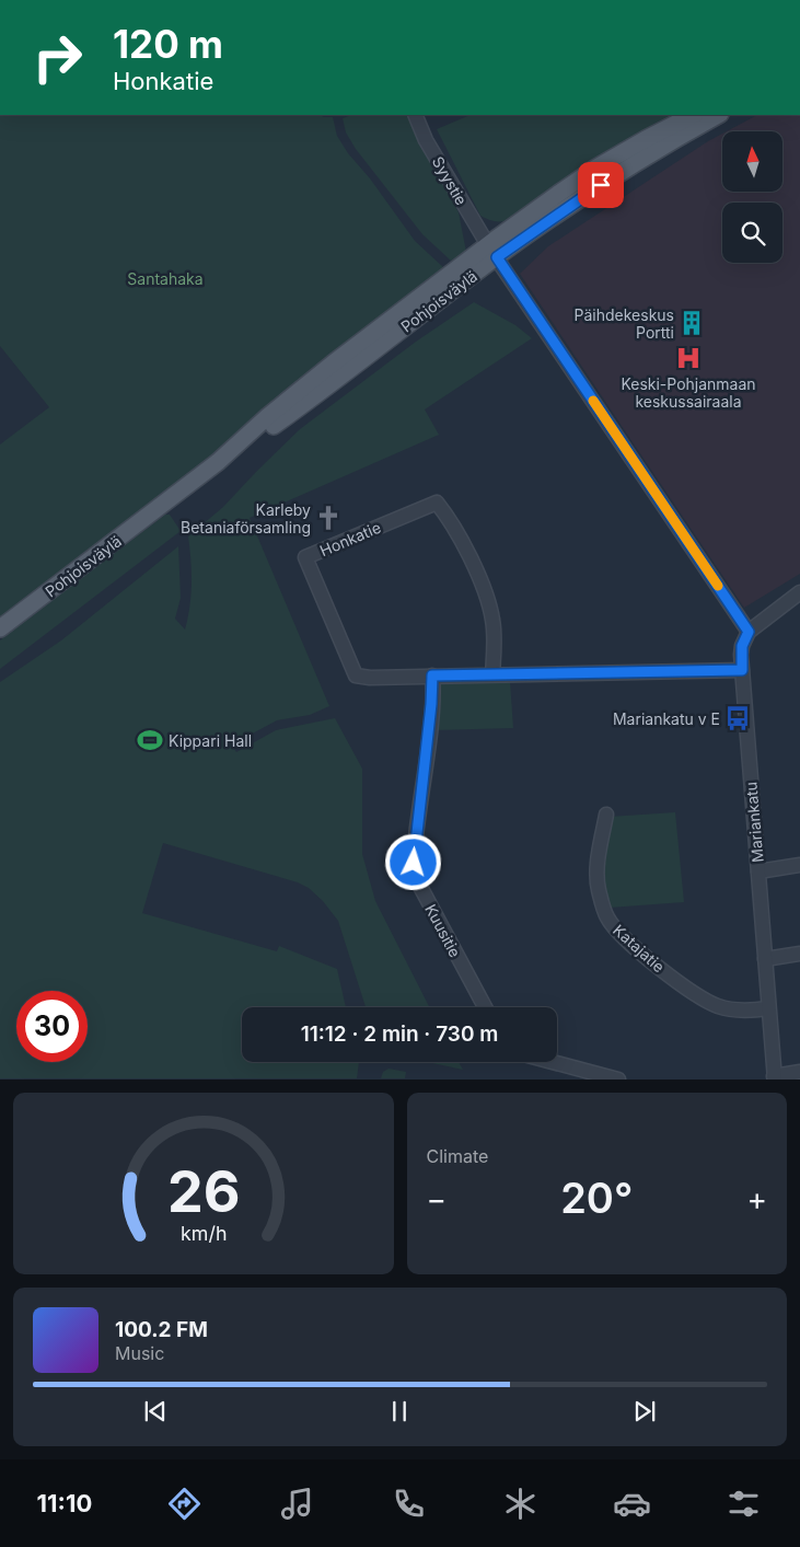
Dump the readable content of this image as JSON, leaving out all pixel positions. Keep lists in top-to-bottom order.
{
  "streets": {
    "main road": ["Pohjoisväylä"],
    "street": [
      "Syystie",
      "Honkatie",
      "Mariankatu",
      "Kuusitie",
      "Katajatie"
    ]
  },
  "crossings": [
    ["Syystie", "Pohjoisväylä"],
    ["Syystie", "Mariankatu"],
    ["Honkatie", "Mariankatu"],
    ["Honkatie", "Kuusitie"],
    ["Mariankatu", "Katajatie"]
  ],
  "parks": ["Santahaka"],
  "places": {
    "building": ["Päihdekeskus Portti"],
    "hospital": ["Keski-Pohjanmaan keskussairaala"],
    "church": ["Karleby Betaniaförsamling"],
    "bus stop": ["Mariankatu v E"],
    "sports": ["Kippari Hall"]
  },
  "north": "top",
  "page": {
    "turn": ["120 m", "Honkatie"],
    "limit": "30",
    "trip": "11:12 · 2 min · 730 m",
    "tile": "Climate",
    "heat": ["−", "20°", "+"],
    "song": ["100.2 FM", "Music"],
    "tabs": "11:10",
    "gauge": ["26", "km/h"]
  }
}
